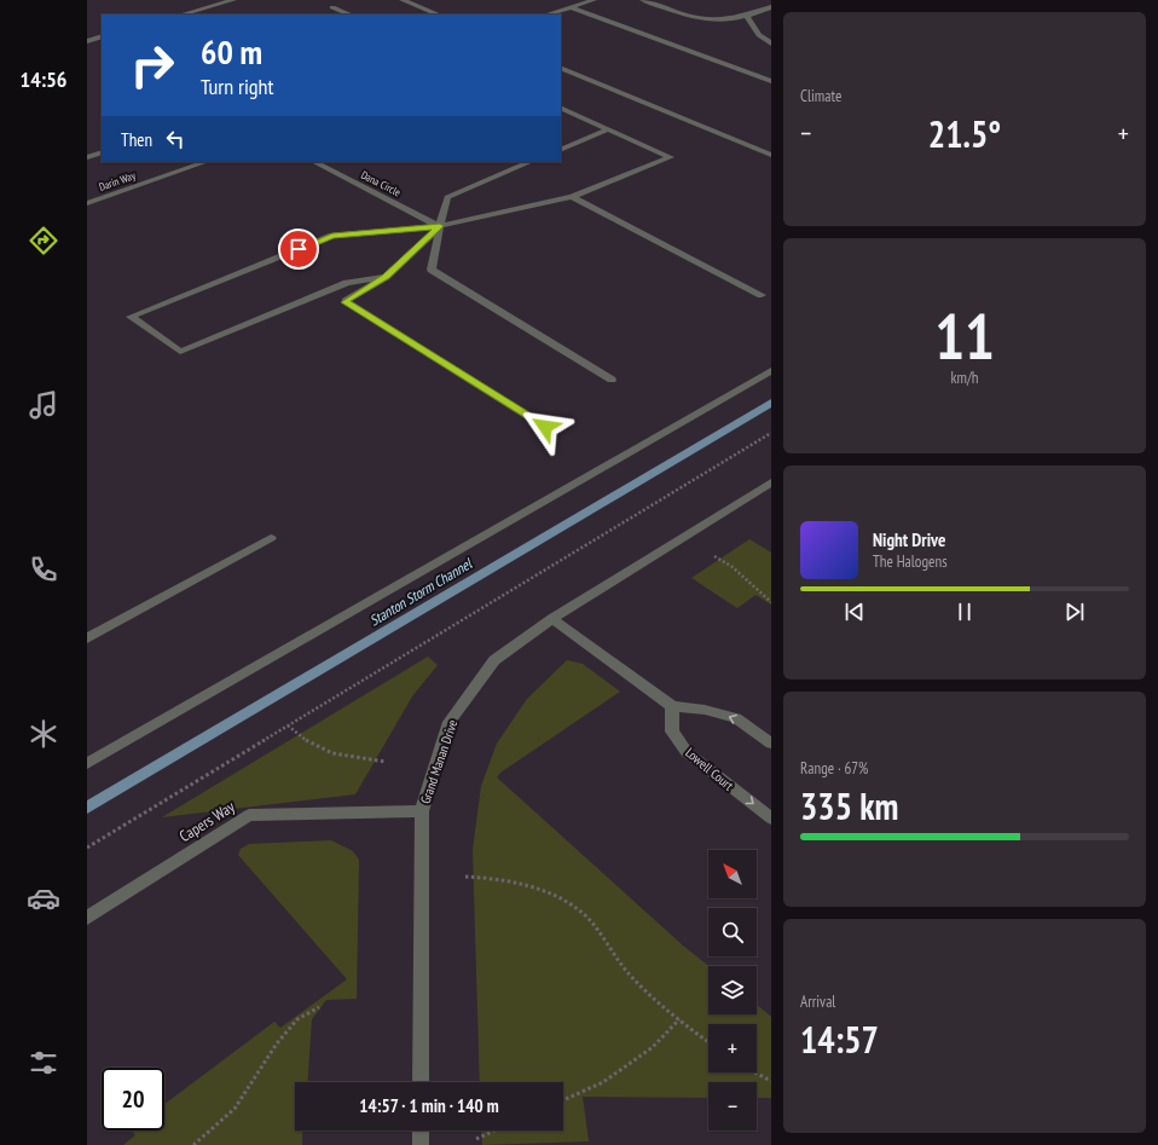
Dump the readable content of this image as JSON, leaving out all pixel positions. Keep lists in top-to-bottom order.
{
  "streets": {
    "street": [
      "Darin Way",
      "Dana Circle",
      "Grand Manan Drive",
      "Lowell Court",
      "Capers Way"
    ]
  },
  "crossings": [
    ["Grand Manan Drive", "Capers Way"]
  ],
  "one_way": ["Lowell Court"],
  "water": ["Stanton Storm Channel"],
  "north": "top left",
  "page": {
    "tabs": "14:56",
    "tile": [
      "Climate",
      ["11", "km/h"],
      ["Range · 67%", "335 km"],
      ["Arrival", "14:57"]
    ],
    "turn": ["60 m", "Turn right"],
    "heat": ["−", "21.5°", "+"],
    "then": "Then",
    "song": ["Night Drive", "The Halogens"],
    "map_buttons": ["+", "−"],
    "limit": "20",
    "trip": "14:57 · 1 min · 140 m"
  }
}
